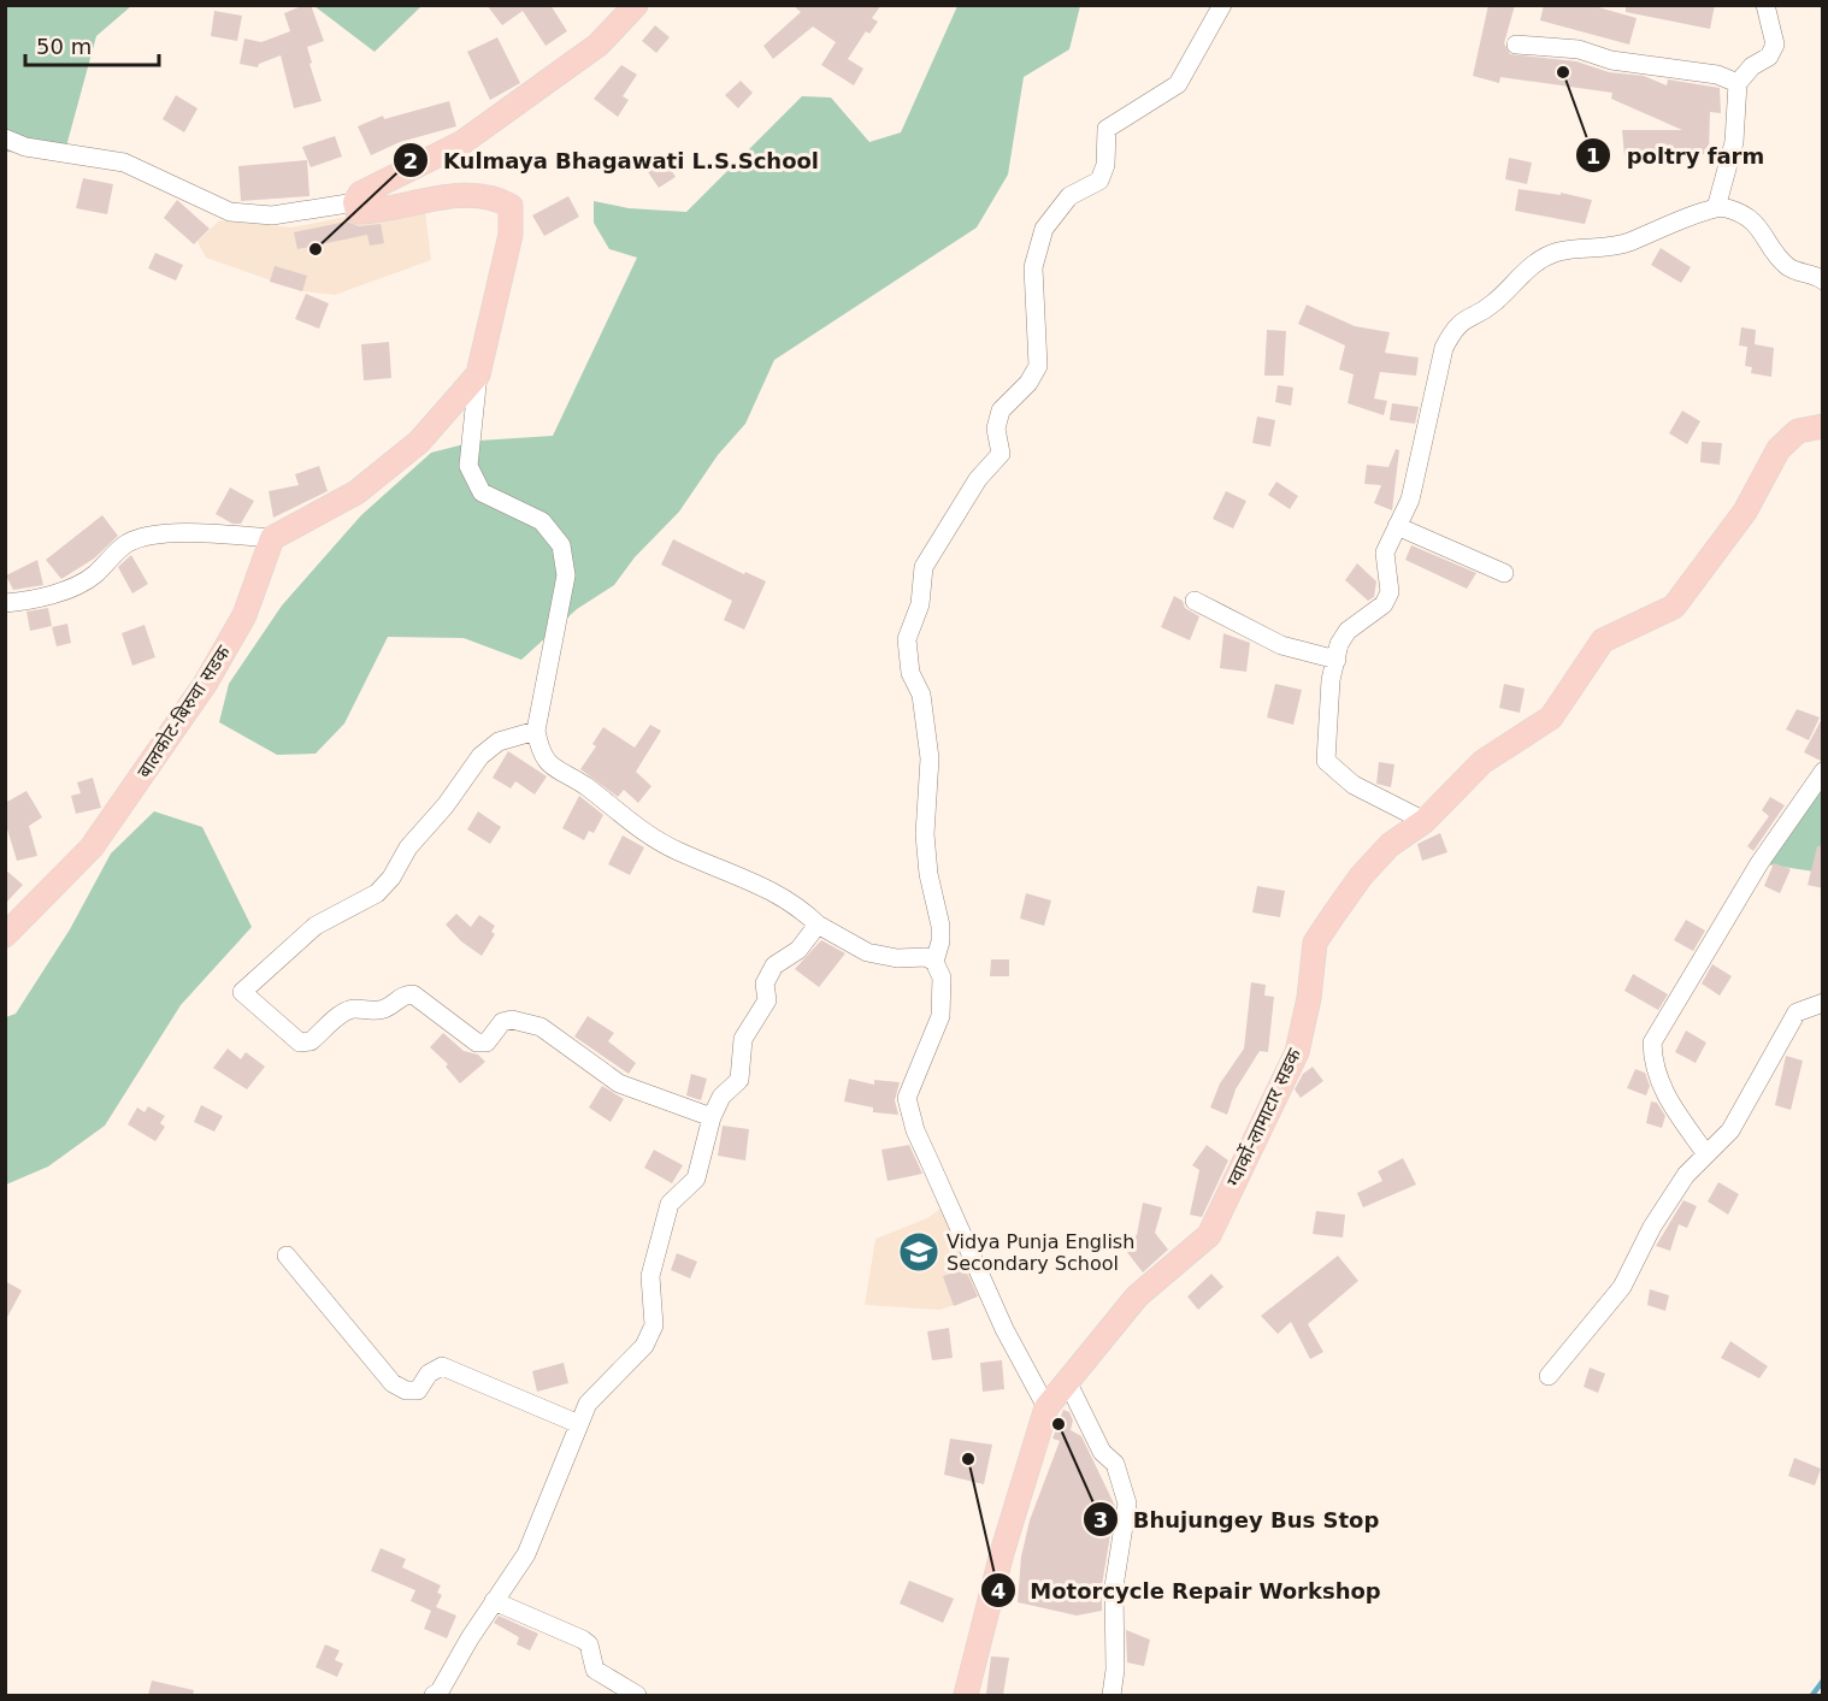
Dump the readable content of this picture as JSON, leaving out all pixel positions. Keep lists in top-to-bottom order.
{
  "streets": {
    "main road": ["बालकोट-बिरुवा सडक", "ग्वार्को-लामाटार सडक"]
  },
  "places": {
    "other": [
      "poltry farm",
      "Kulmaya Bhagawati L.S.School",
      "Bhujungey Bus Stop",
      "Motorcycle Repair Workshop"
    ],
    "school or university": ["Vidya Punja English Secondary School"]
  },
  "scale_bar": "50 m"
}
